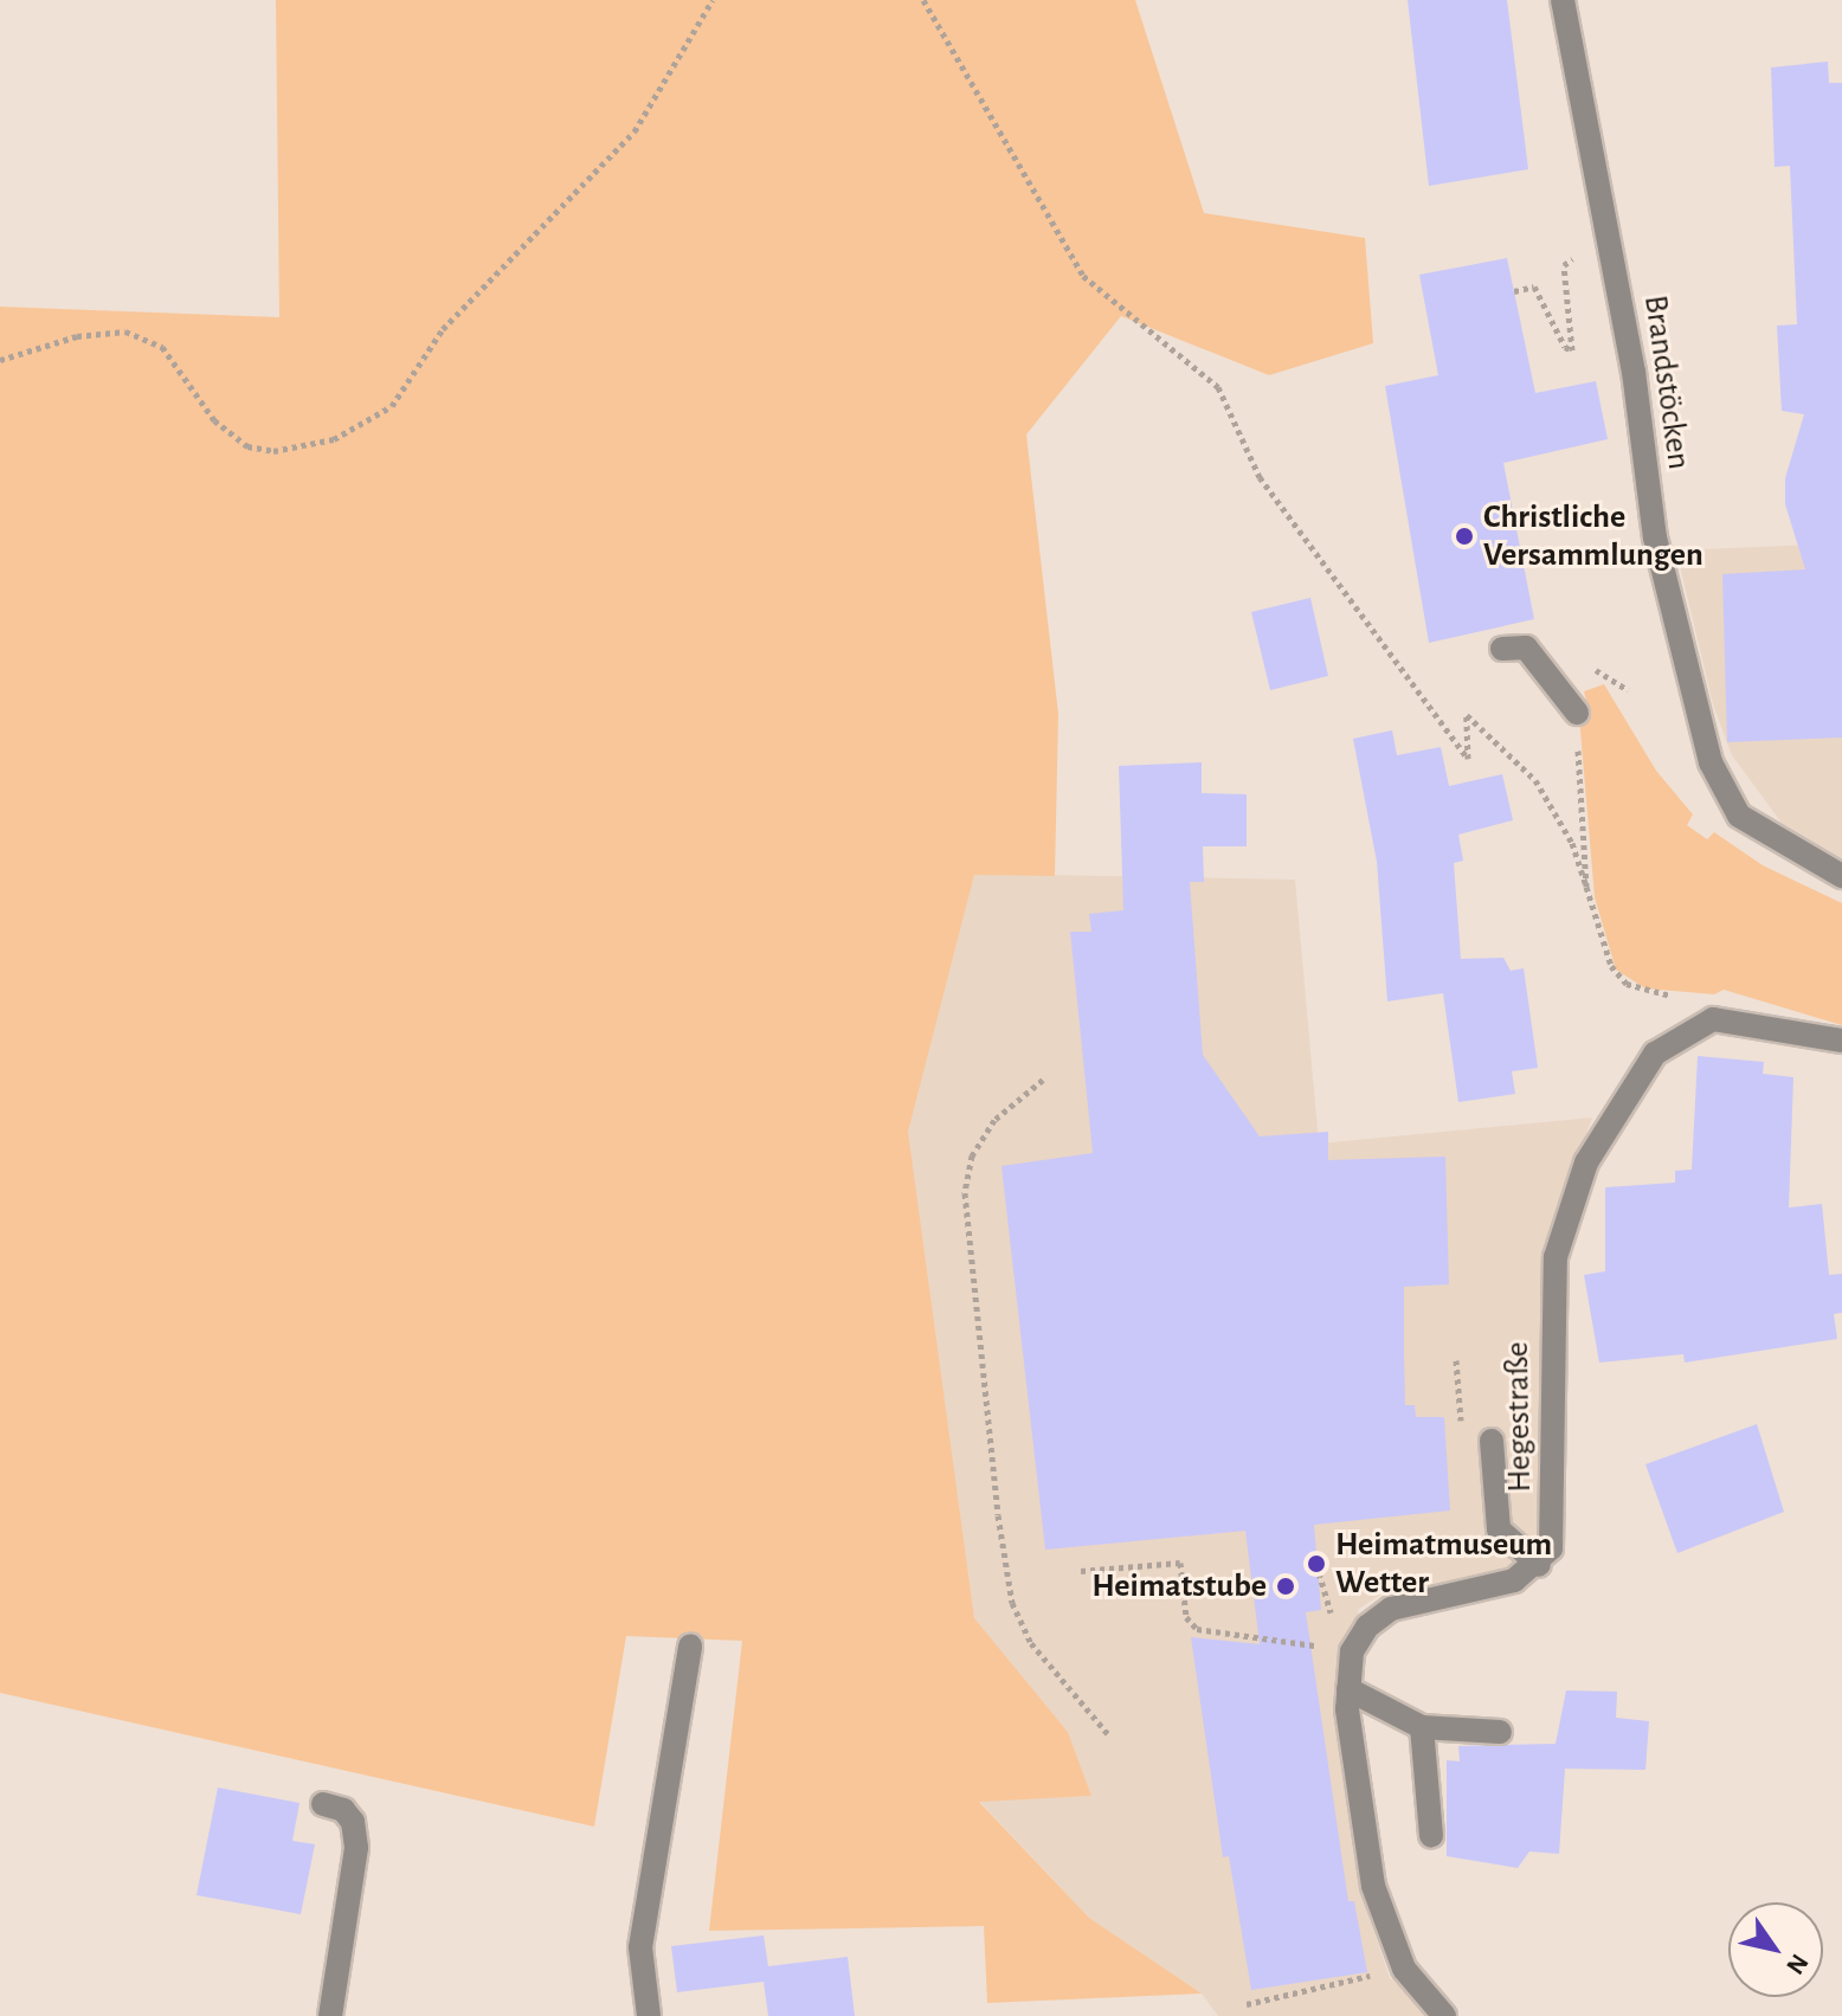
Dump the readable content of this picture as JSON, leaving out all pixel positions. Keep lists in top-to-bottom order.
{
  "streets": {
    "street": ["Brandstöcken", "Hegestraße"]
  },
  "places": ["Christliche Versammlungen", "Heimatmuseum Wetter", "Heimatstube"],
  "north": "bottom right"
}
